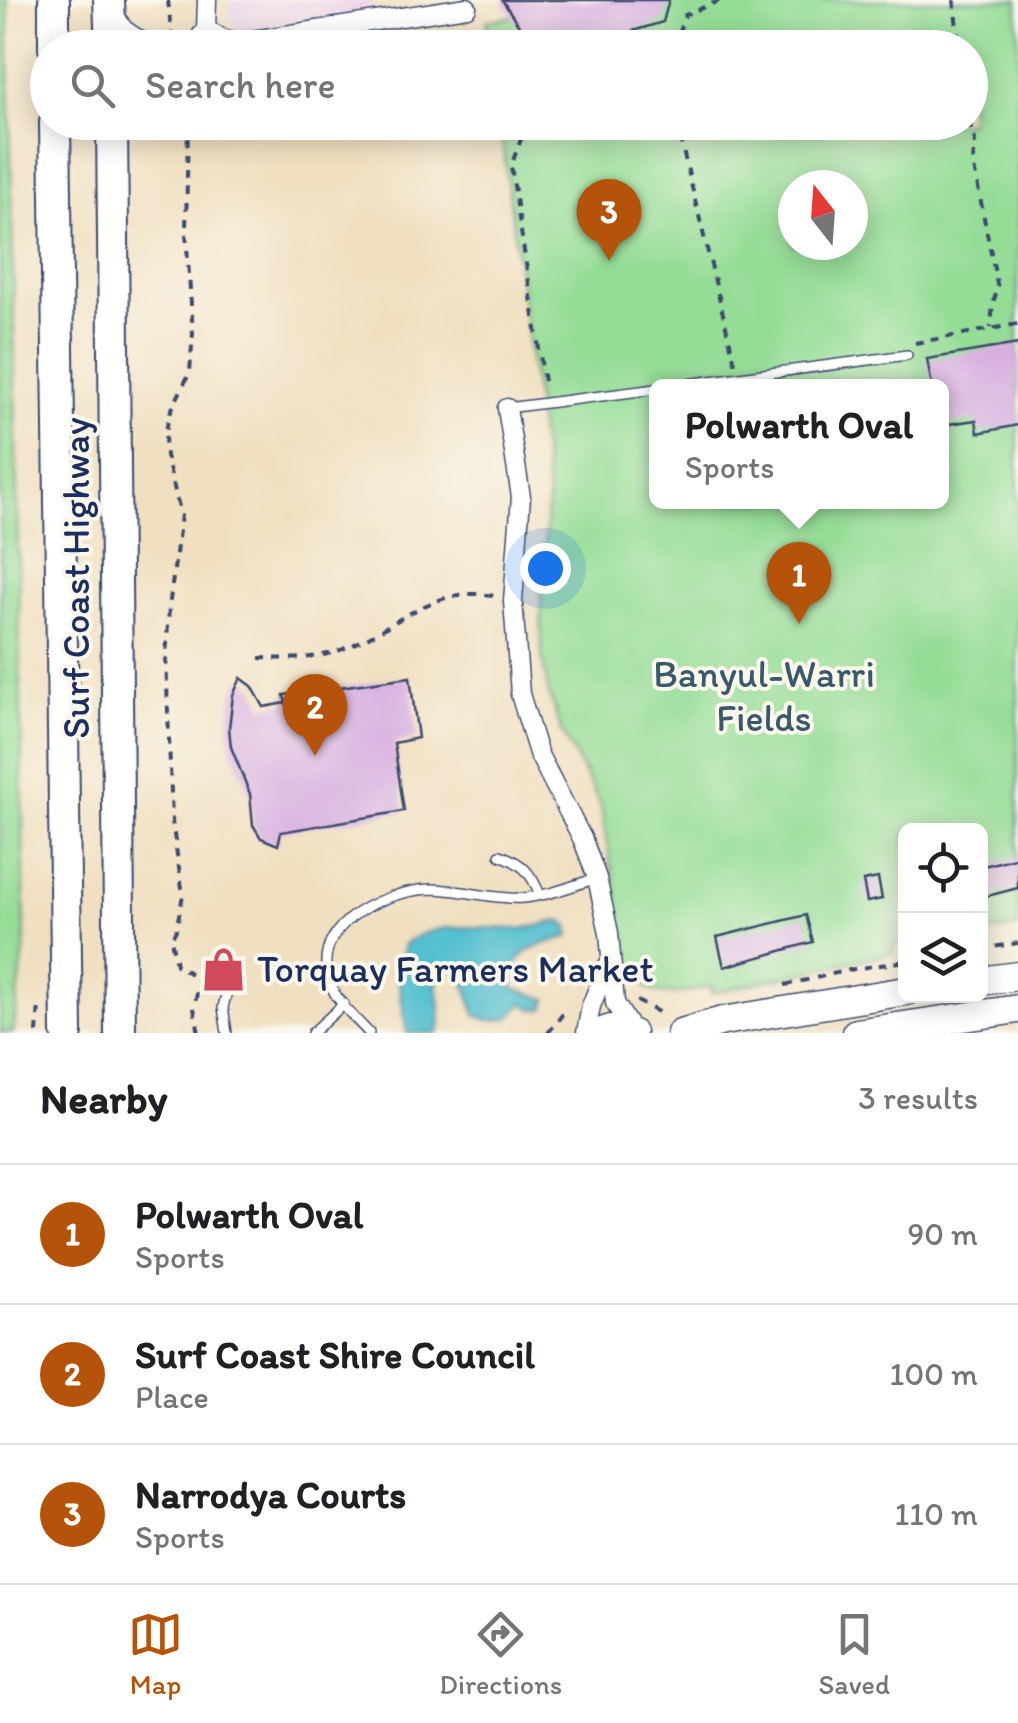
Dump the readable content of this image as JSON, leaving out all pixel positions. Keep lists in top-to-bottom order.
{
  "streets": {
    "main road": ["Surf Coast Highway"]
  },
  "parks": ["Banyul-Warri Fields"],
  "places": {
    "shop": ["Torquay Farmers Market"]
  },
  "north": "top",
  "page": {
    "search": "Search here",
    "pins": ["3", "1", "2"],
    "popup": ["Polwarth Oval", "Sports"],
    "heading": ["Nearby", "3 results"],
    "list": [
      {
        "mark": "1",
        "name": "Polwarth Oval",
        "note": "Sports",
        "value": "90 m"
      },
      {
        "mark": "2",
        "name": "Surf Coast Shire Council",
        "note": "Place",
        "value": "100 m"
      },
      {
        "mark": "3",
        "name": "Narrodya Courts",
        "note": "Sports",
        "value": "110 m"
      }
    ],
    "nav": ["Map", "Directions", "Saved"]
  }
}
